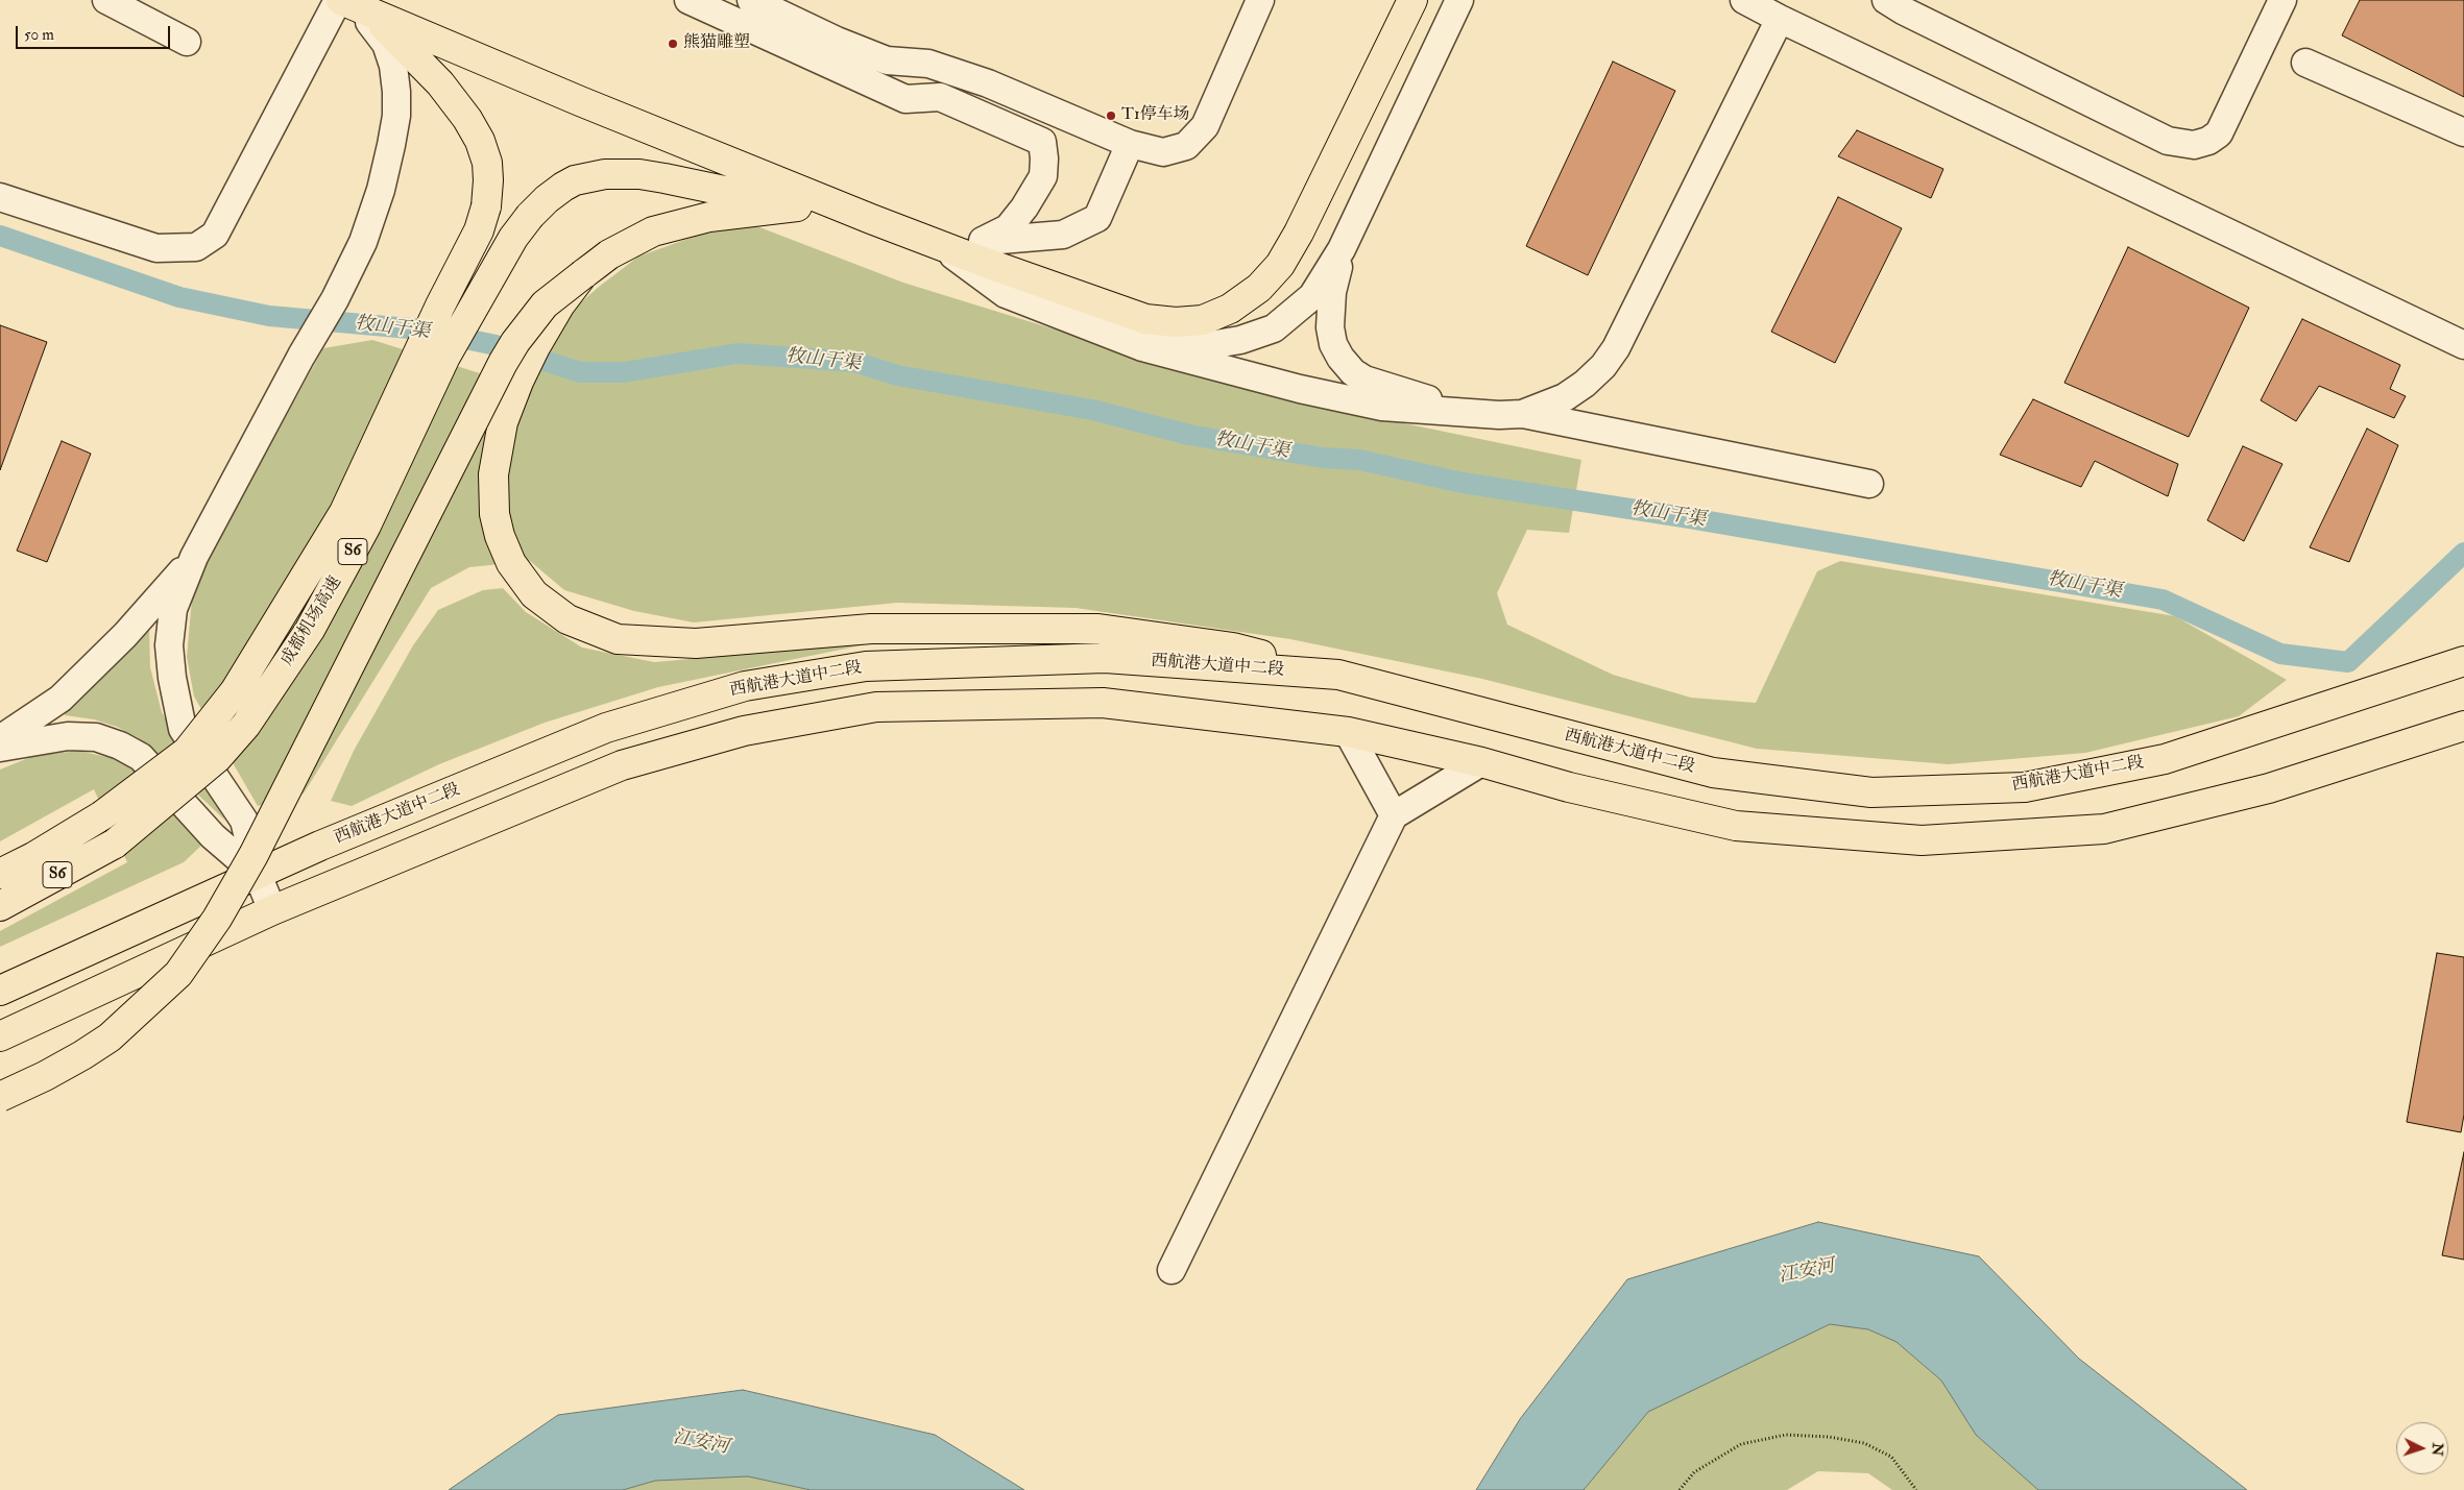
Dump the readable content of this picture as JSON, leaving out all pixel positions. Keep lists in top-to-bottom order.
{
  "streets": {
    "main road": ["S6", "成都机场高速", "西航港大道中二段"]
  },
  "water": ["牧山干渠", "江安河"],
  "places": ["熊猫雕塑", "T1停车场"],
  "scale_bar": "50 m",
  "north": "right"
}
